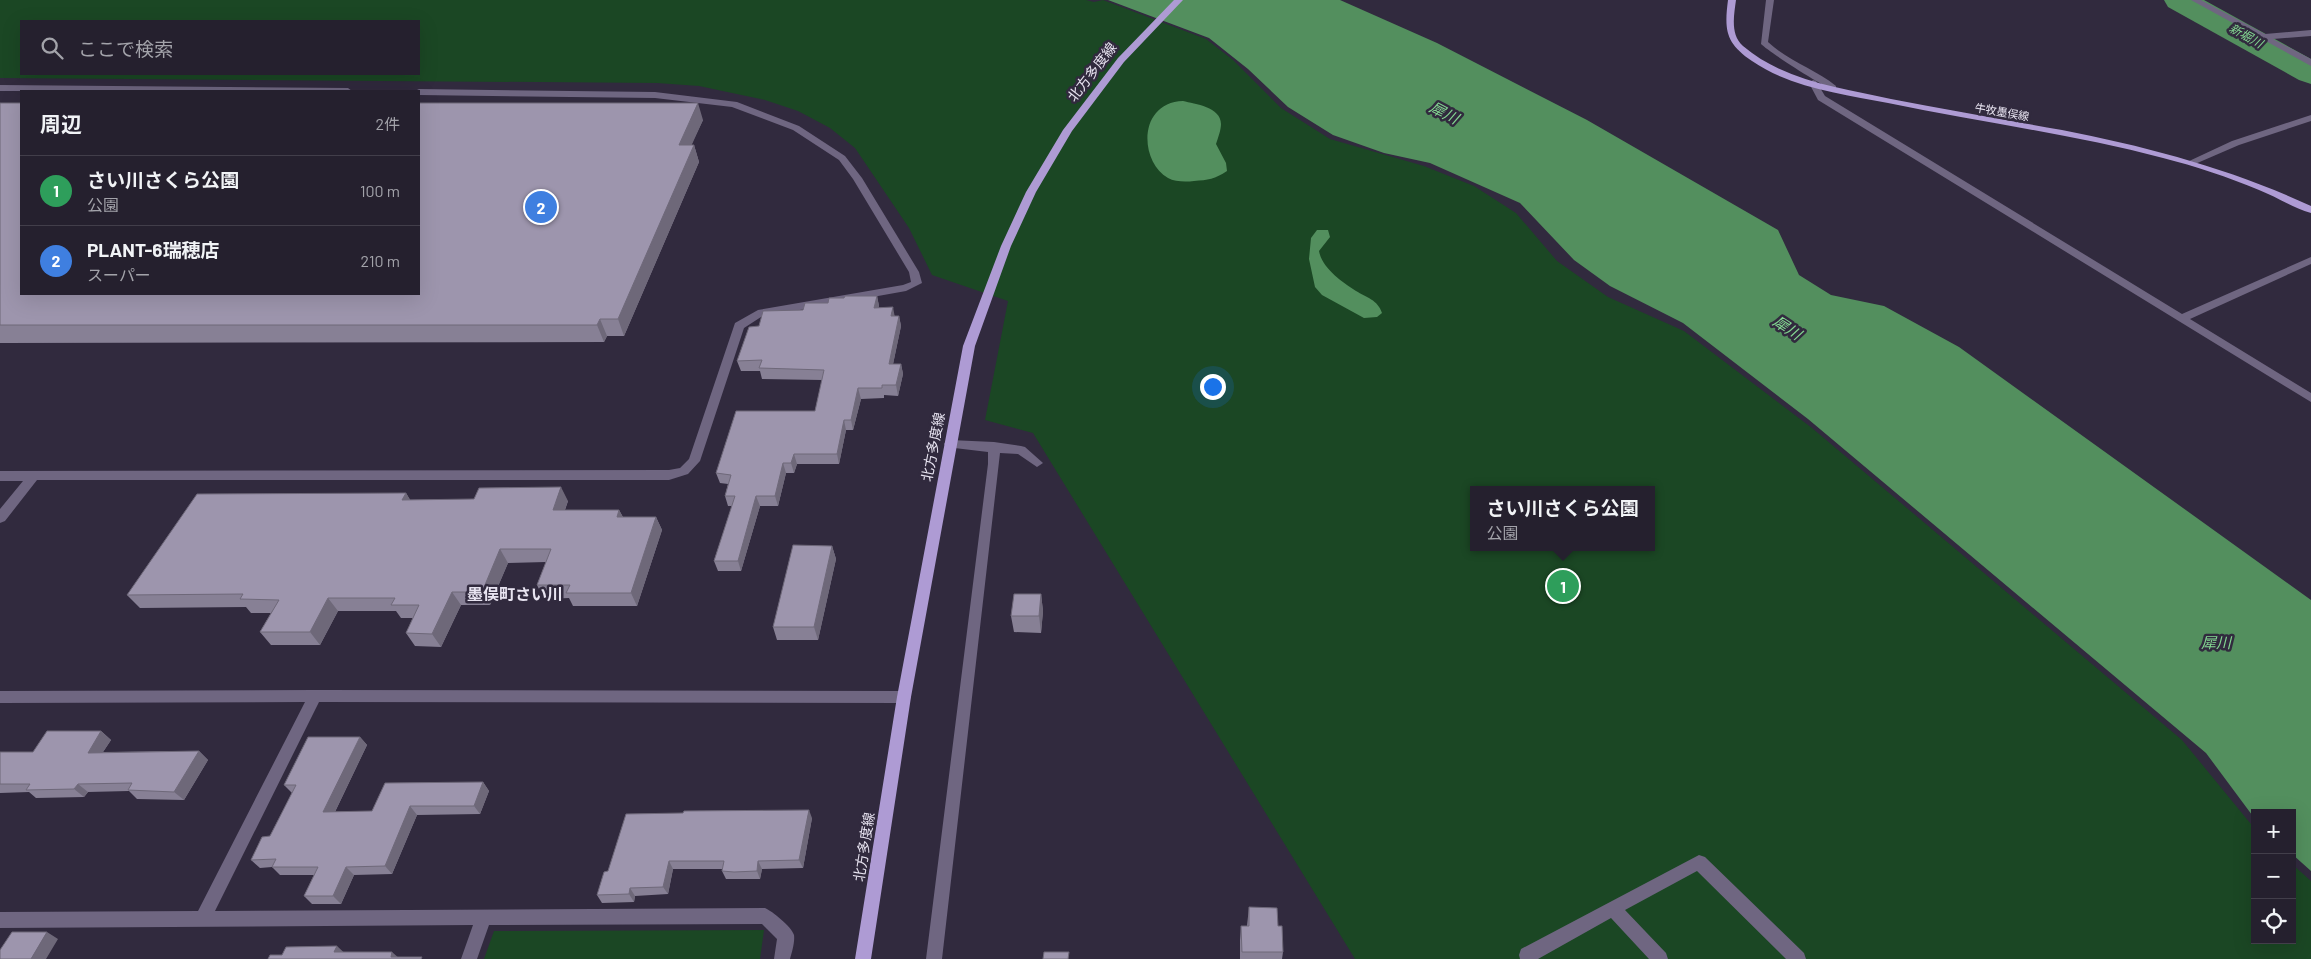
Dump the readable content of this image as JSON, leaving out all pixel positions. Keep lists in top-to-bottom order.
{
  "streets": {
    "main road": ["北方多度線", "牛牧墨俣線"]
  },
  "districts": ["墨俣町さい川"],
  "water": ["新堀川", "犀川"],
  "page": {
    "search": "ここで検索",
    "heading": ["周辺", "2件"],
    "list": [
      {
        "mark": "1",
        "name": "さい川さくら公園",
        "note": "公園",
        "value": "100 m"
      },
      {
        "mark": "2",
        "name": "PLANT-6瑞穂店",
        "note": "スーパー",
        "value": "210 m"
      }
    ],
    "pins": ["2", "1"],
    "popup": ["さい川さくら公園", "公園"],
    "map_buttons": ["+", "−"]
  }
}
